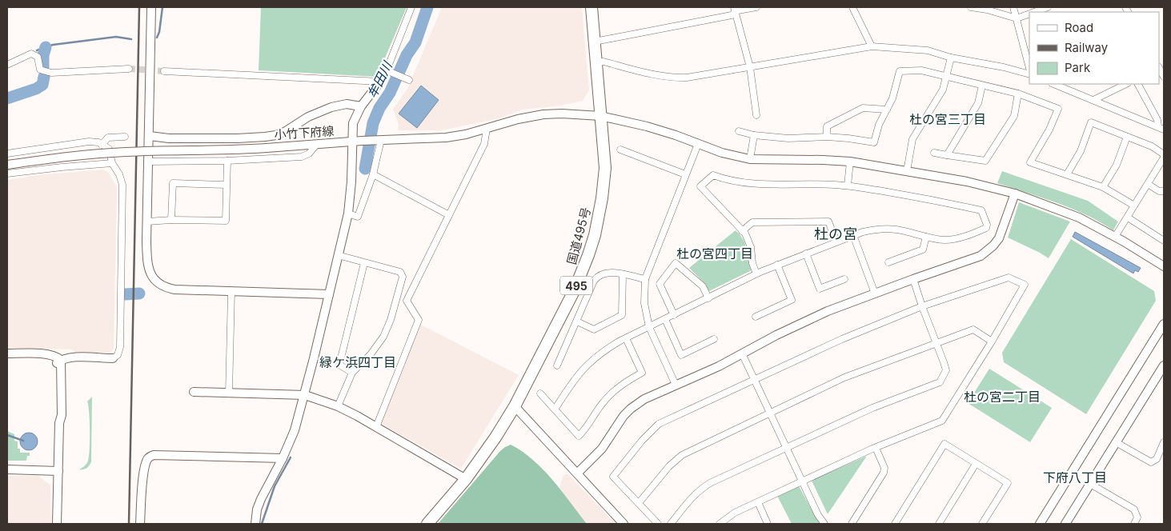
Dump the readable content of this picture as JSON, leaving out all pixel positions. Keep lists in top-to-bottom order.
{
  "streets": {
    "highway": ["国道495号", "495"],
    "street": ["小竹下府線"]
  },
  "crossings": [
    ["小竹下府線", "国道495号"]
  ],
  "districts": [
    "杜の宮三丁目",
    "杜の宮",
    "杜の宮四丁目",
    "緑ケ浜四丁目",
    "杜の宮二丁目",
    "下府八丁目"
  ],
  "water": ["牟田川"],
  "legend": ["Road", "Railway", "Park"]
}
